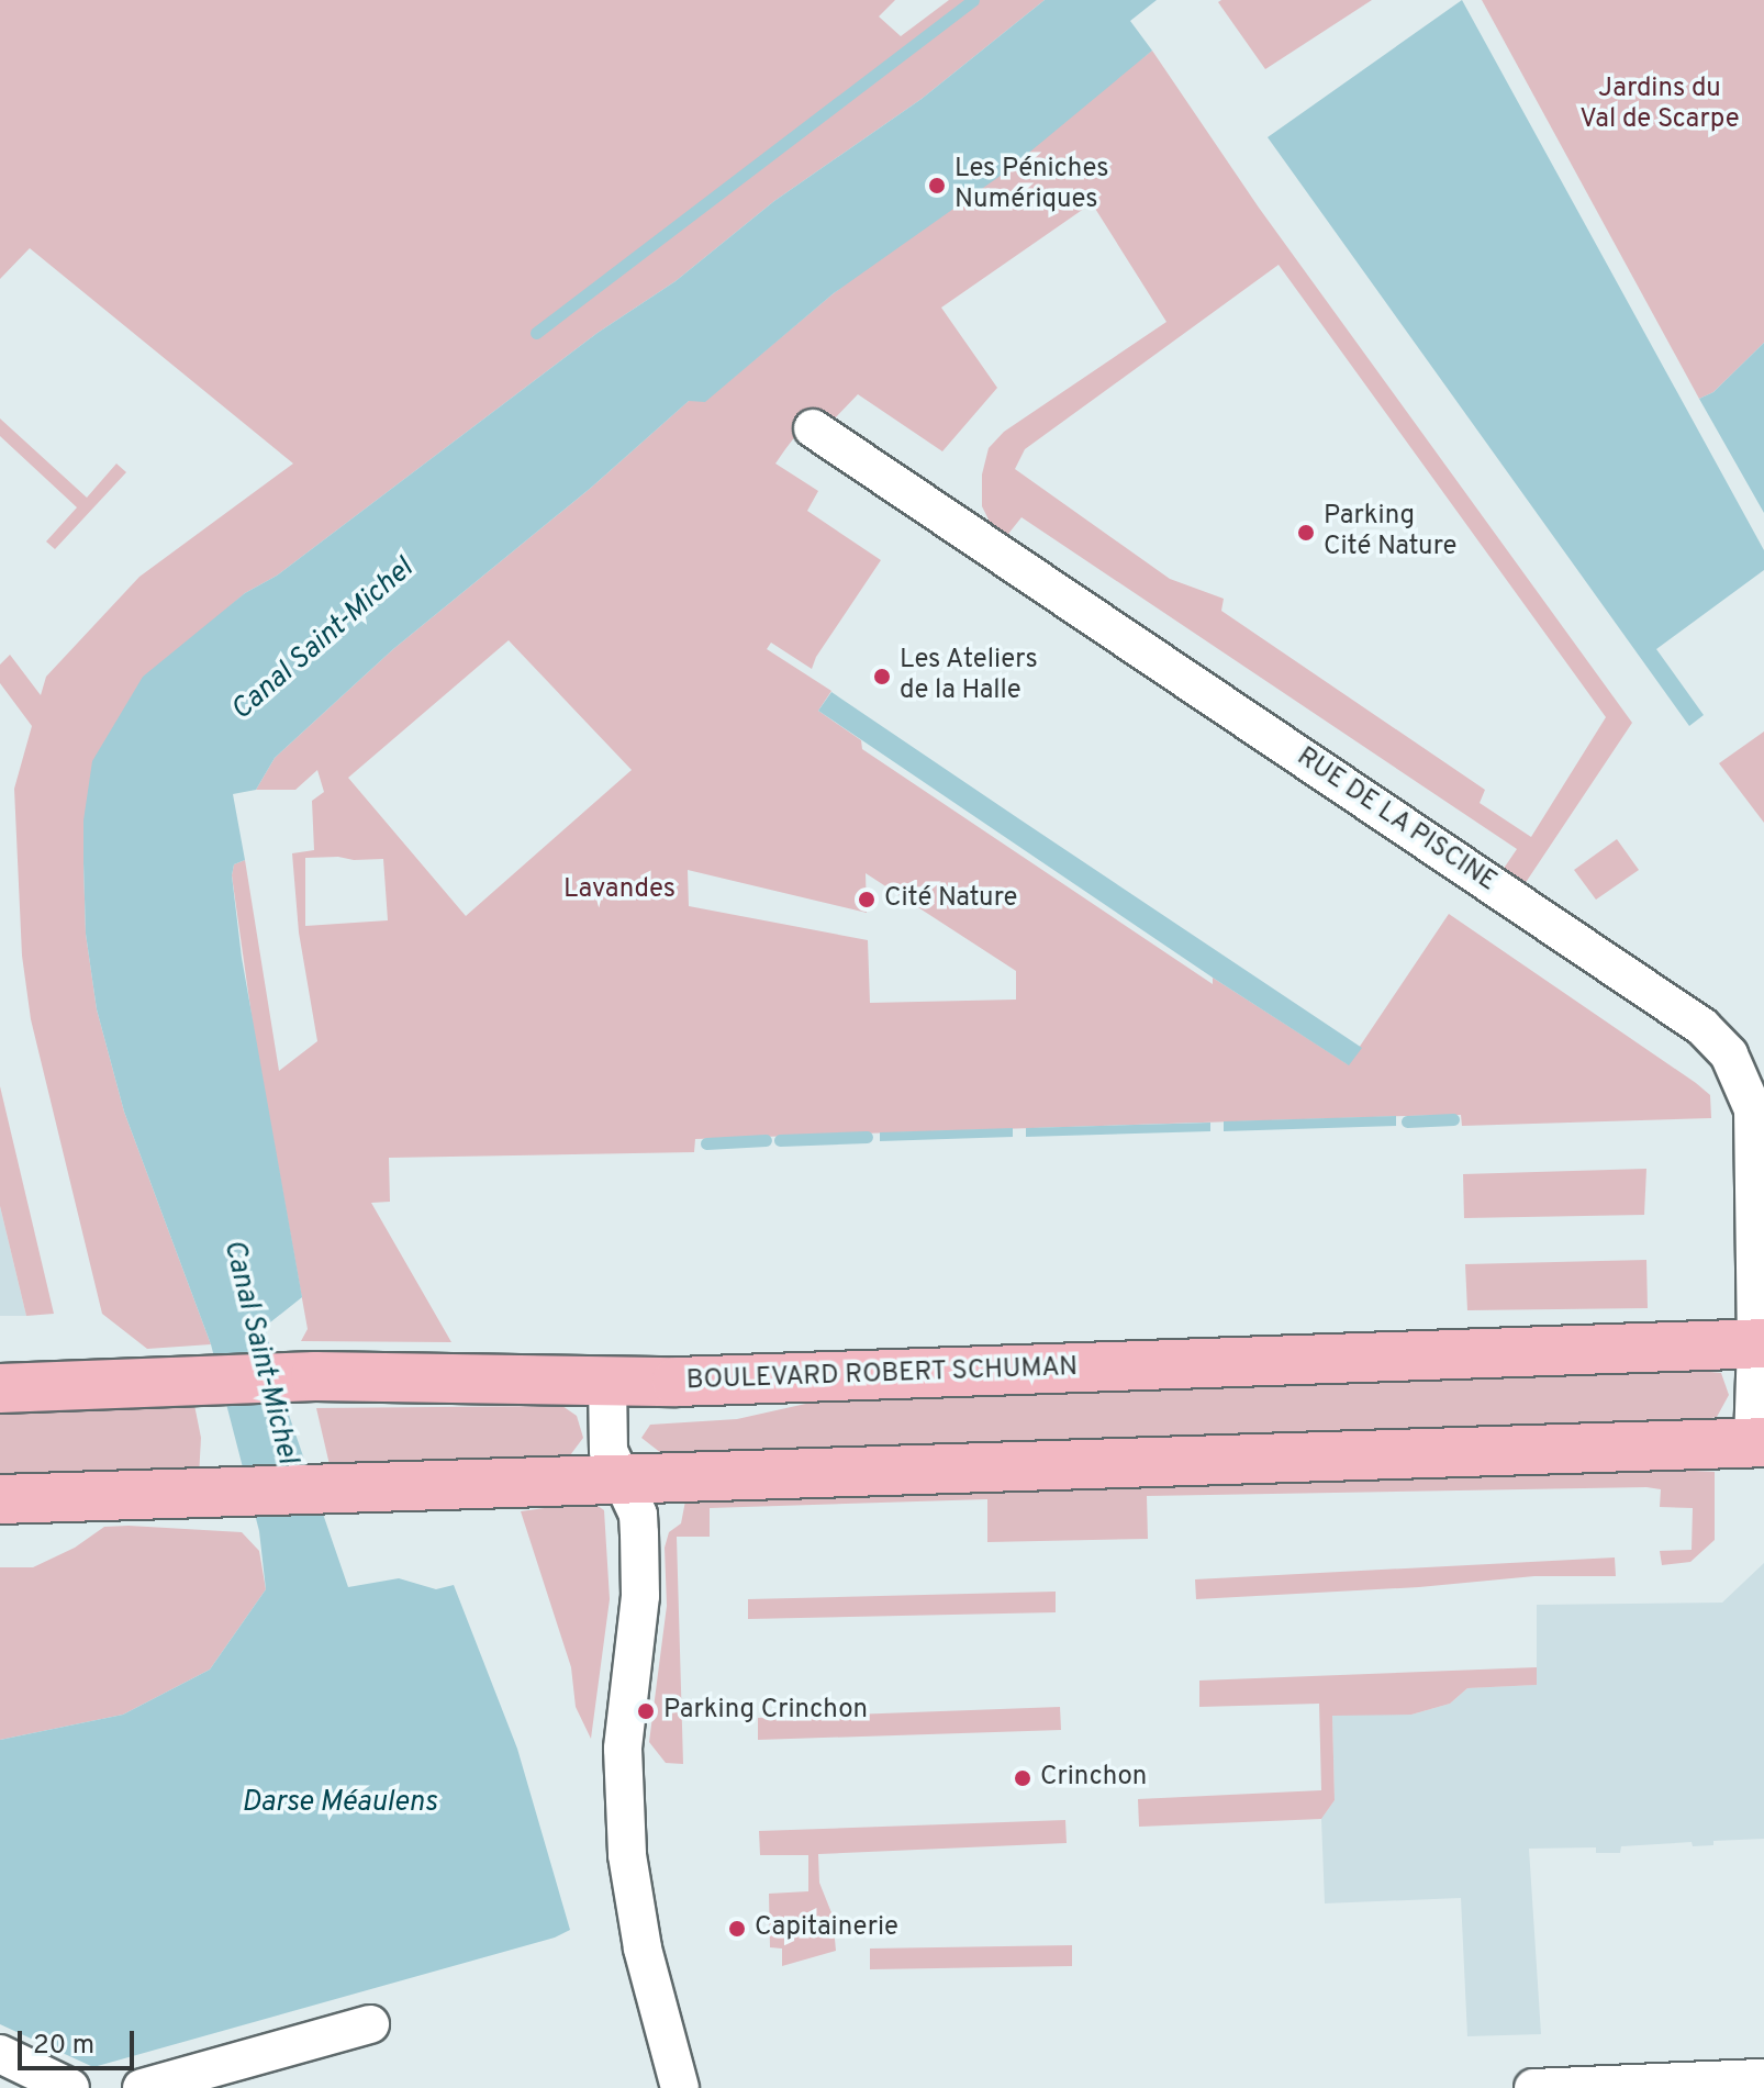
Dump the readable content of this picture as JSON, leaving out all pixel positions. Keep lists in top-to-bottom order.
{
  "streets": {
    "main road": ["BOULEVARD ROBERT SCHUMAN"],
    "street": ["RUE DE LA PISCINE"]
  },
  "crossings": [
    ["RUE DE LA PISCINE", "BOULEVARD ROBERT SCHUMAN"]
  ],
  "water": ["Canal Saint-Michel", "Darse Méaulens"],
  "parks": ["Jardins du Val de Scarpe", "Lavandes"],
  "places": [
    "Les Péniches Numériques",
    "Parking Cité Nature",
    "Les Ateliers de la Halle",
    "Cité Nature",
    "Parking Crinchon",
    "Crinchon",
    "Capitainerie"
  ],
  "scale_bar": "20 m"
}
